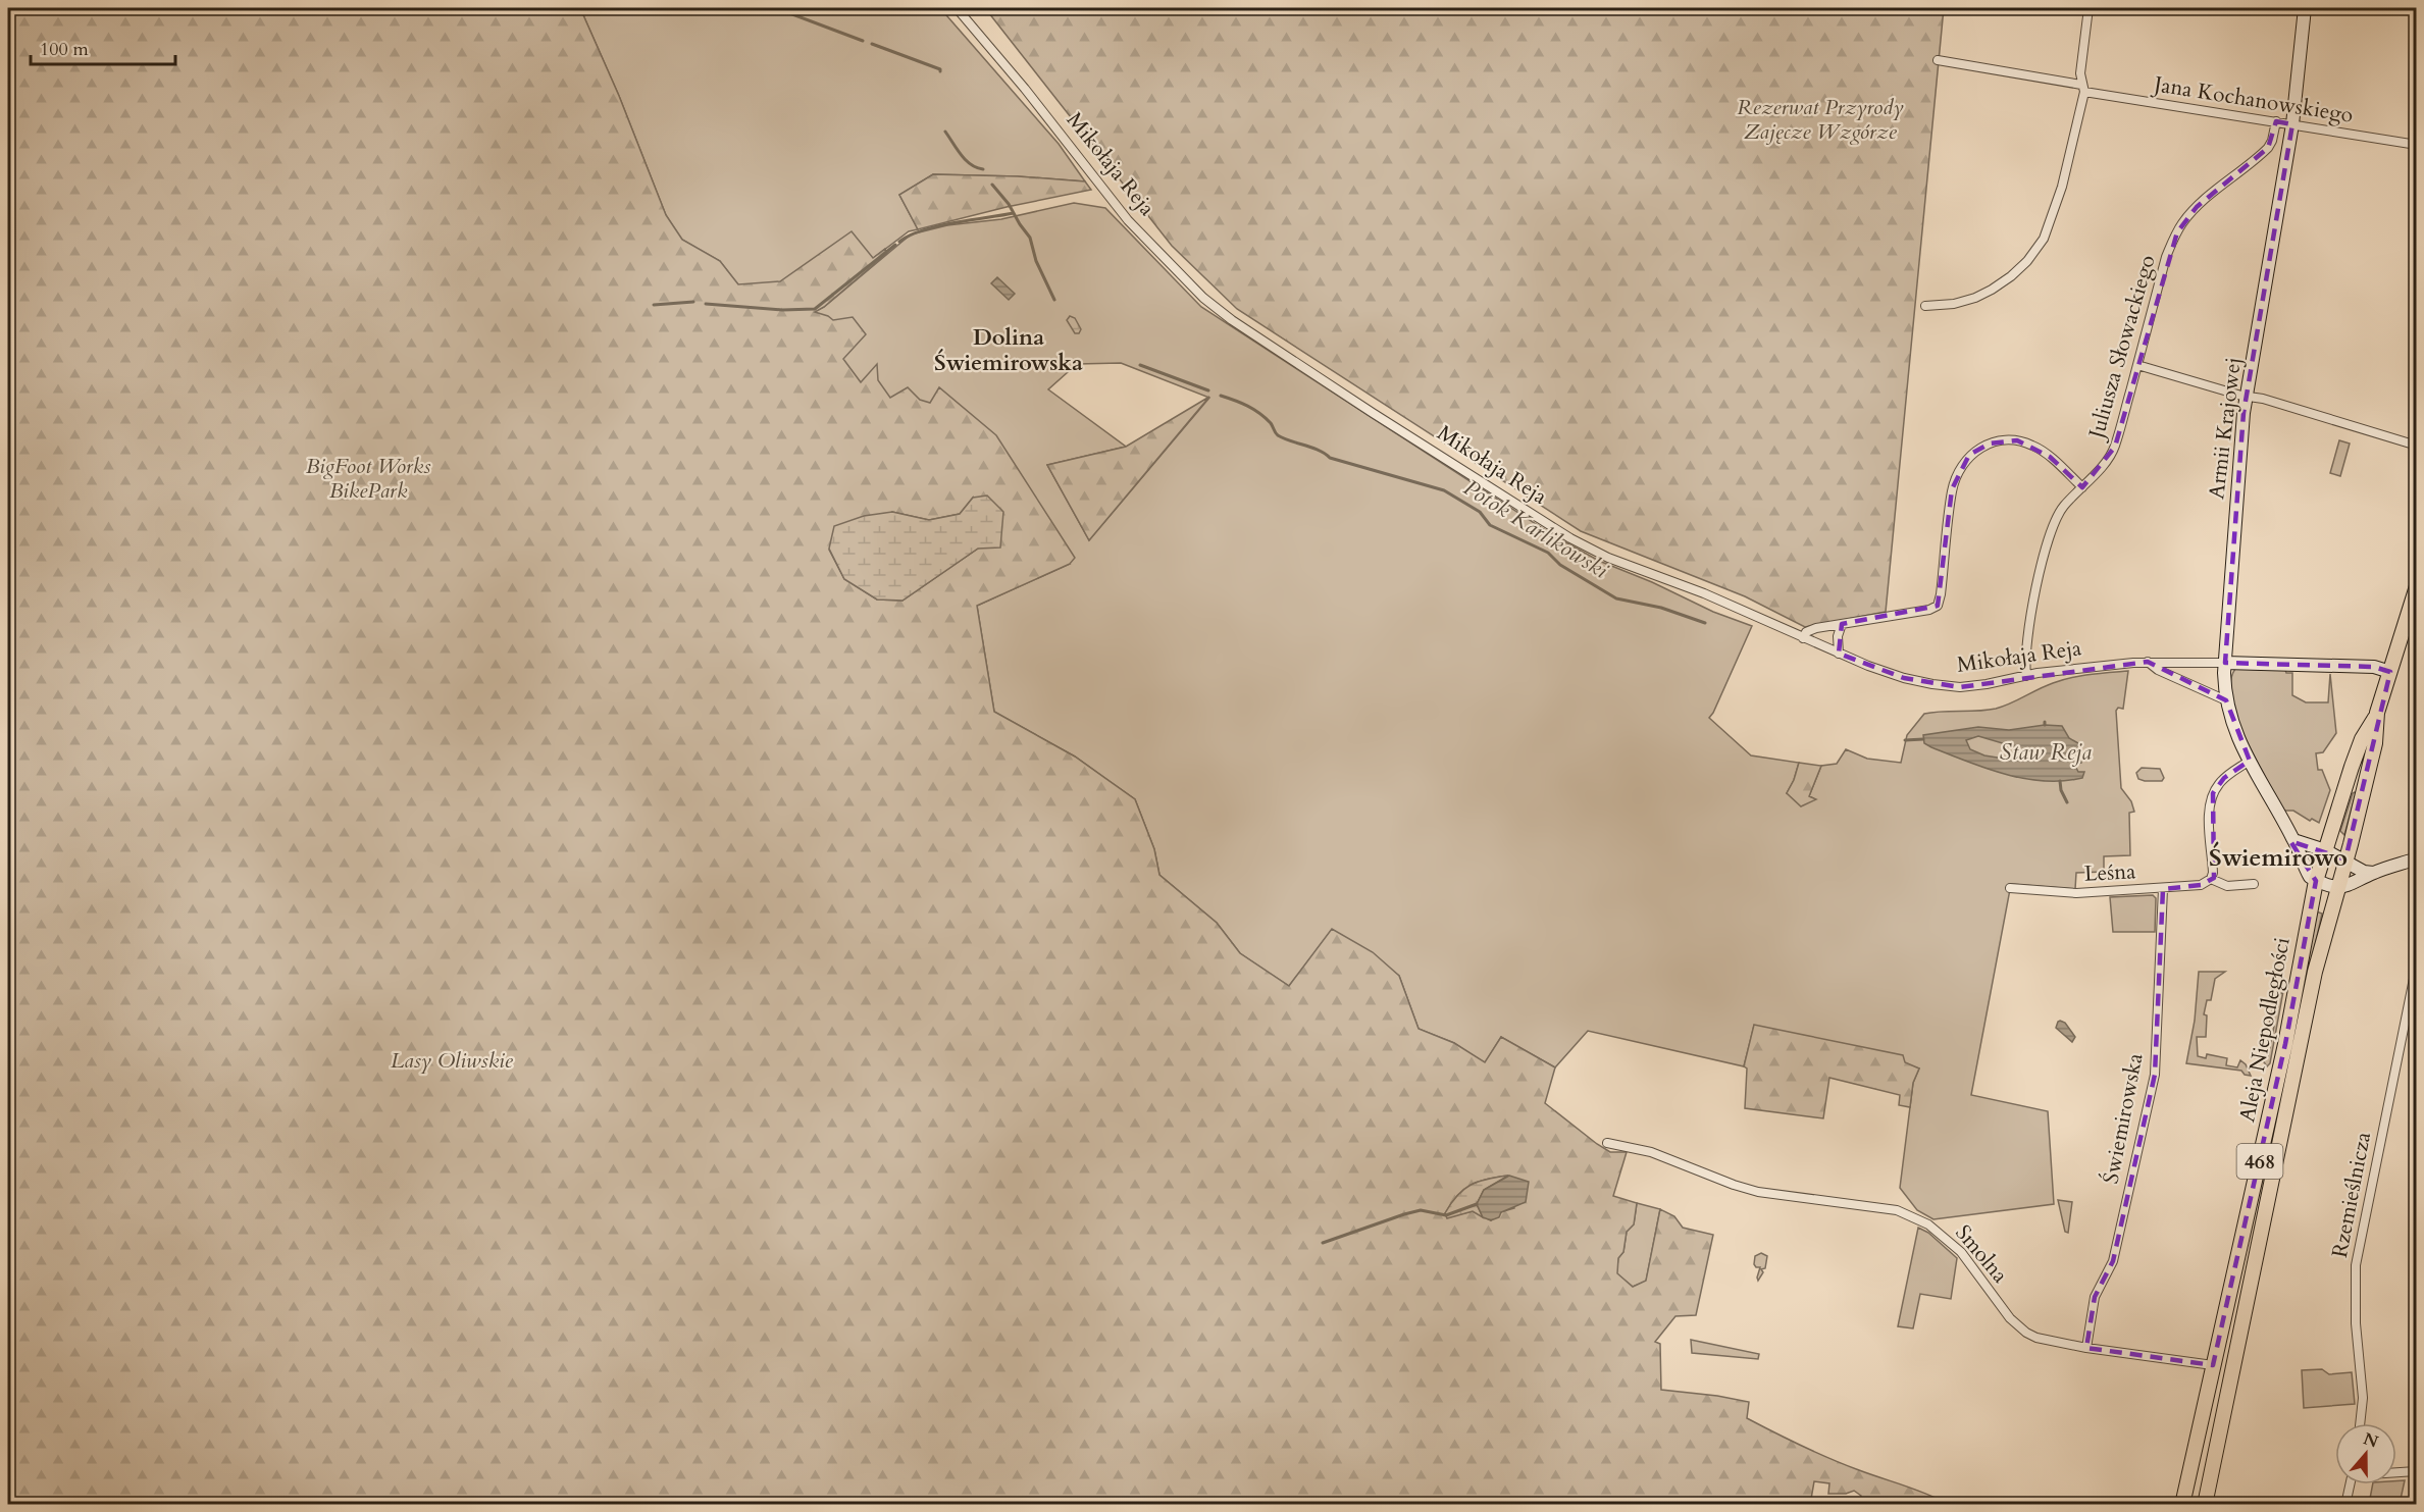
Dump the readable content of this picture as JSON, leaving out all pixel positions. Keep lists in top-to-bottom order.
{
  "streets": {
    "main road": ["Aleja Niepodległości", "468"],
    "street": [
      "Jana Kochanowskiego",
      "Mikołaja Reja",
      "Juliusza Słowackiego",
      "Armii Krajowej",
      "Leśna",
      "Świemirowska",
      "Rzemieślnicza",
      "Smolna"
    ]
  },
  "crossings": [
    ["Jana Kochanowskiego", "Juliusza Słowackiego"],
    ["Jana Kochanowskiego", "Armii Krajowej"],
    ["Mikołaja Reja", "Juliusza Słowackiego"],
    ["Mikołaja Reja", "Armii Krajowej"],
    ["Mikołaja Reja", "Aleja Niepodległości"],
    ["Armii Krajowej", "Aleja Niepodległości"],
    ["Leśna", "Świemirowska"],
    ["Aleja Niepodległości", "Smolna"],
    ["Świemirowska", "Smolna"]
  ],
  "districts": ["Dolina Świemirowska", "Świemirowo"],
  "water": ["Potok Karlikowski", "Staw Reja"],
  "parks": ["Rezerwat Przyrody Zajęcze Wzgórze", "BigFoot Works BikePark", "Lasy Oliwskie"],
  "scale_bar": "100 m",
  "north": "top"
}
